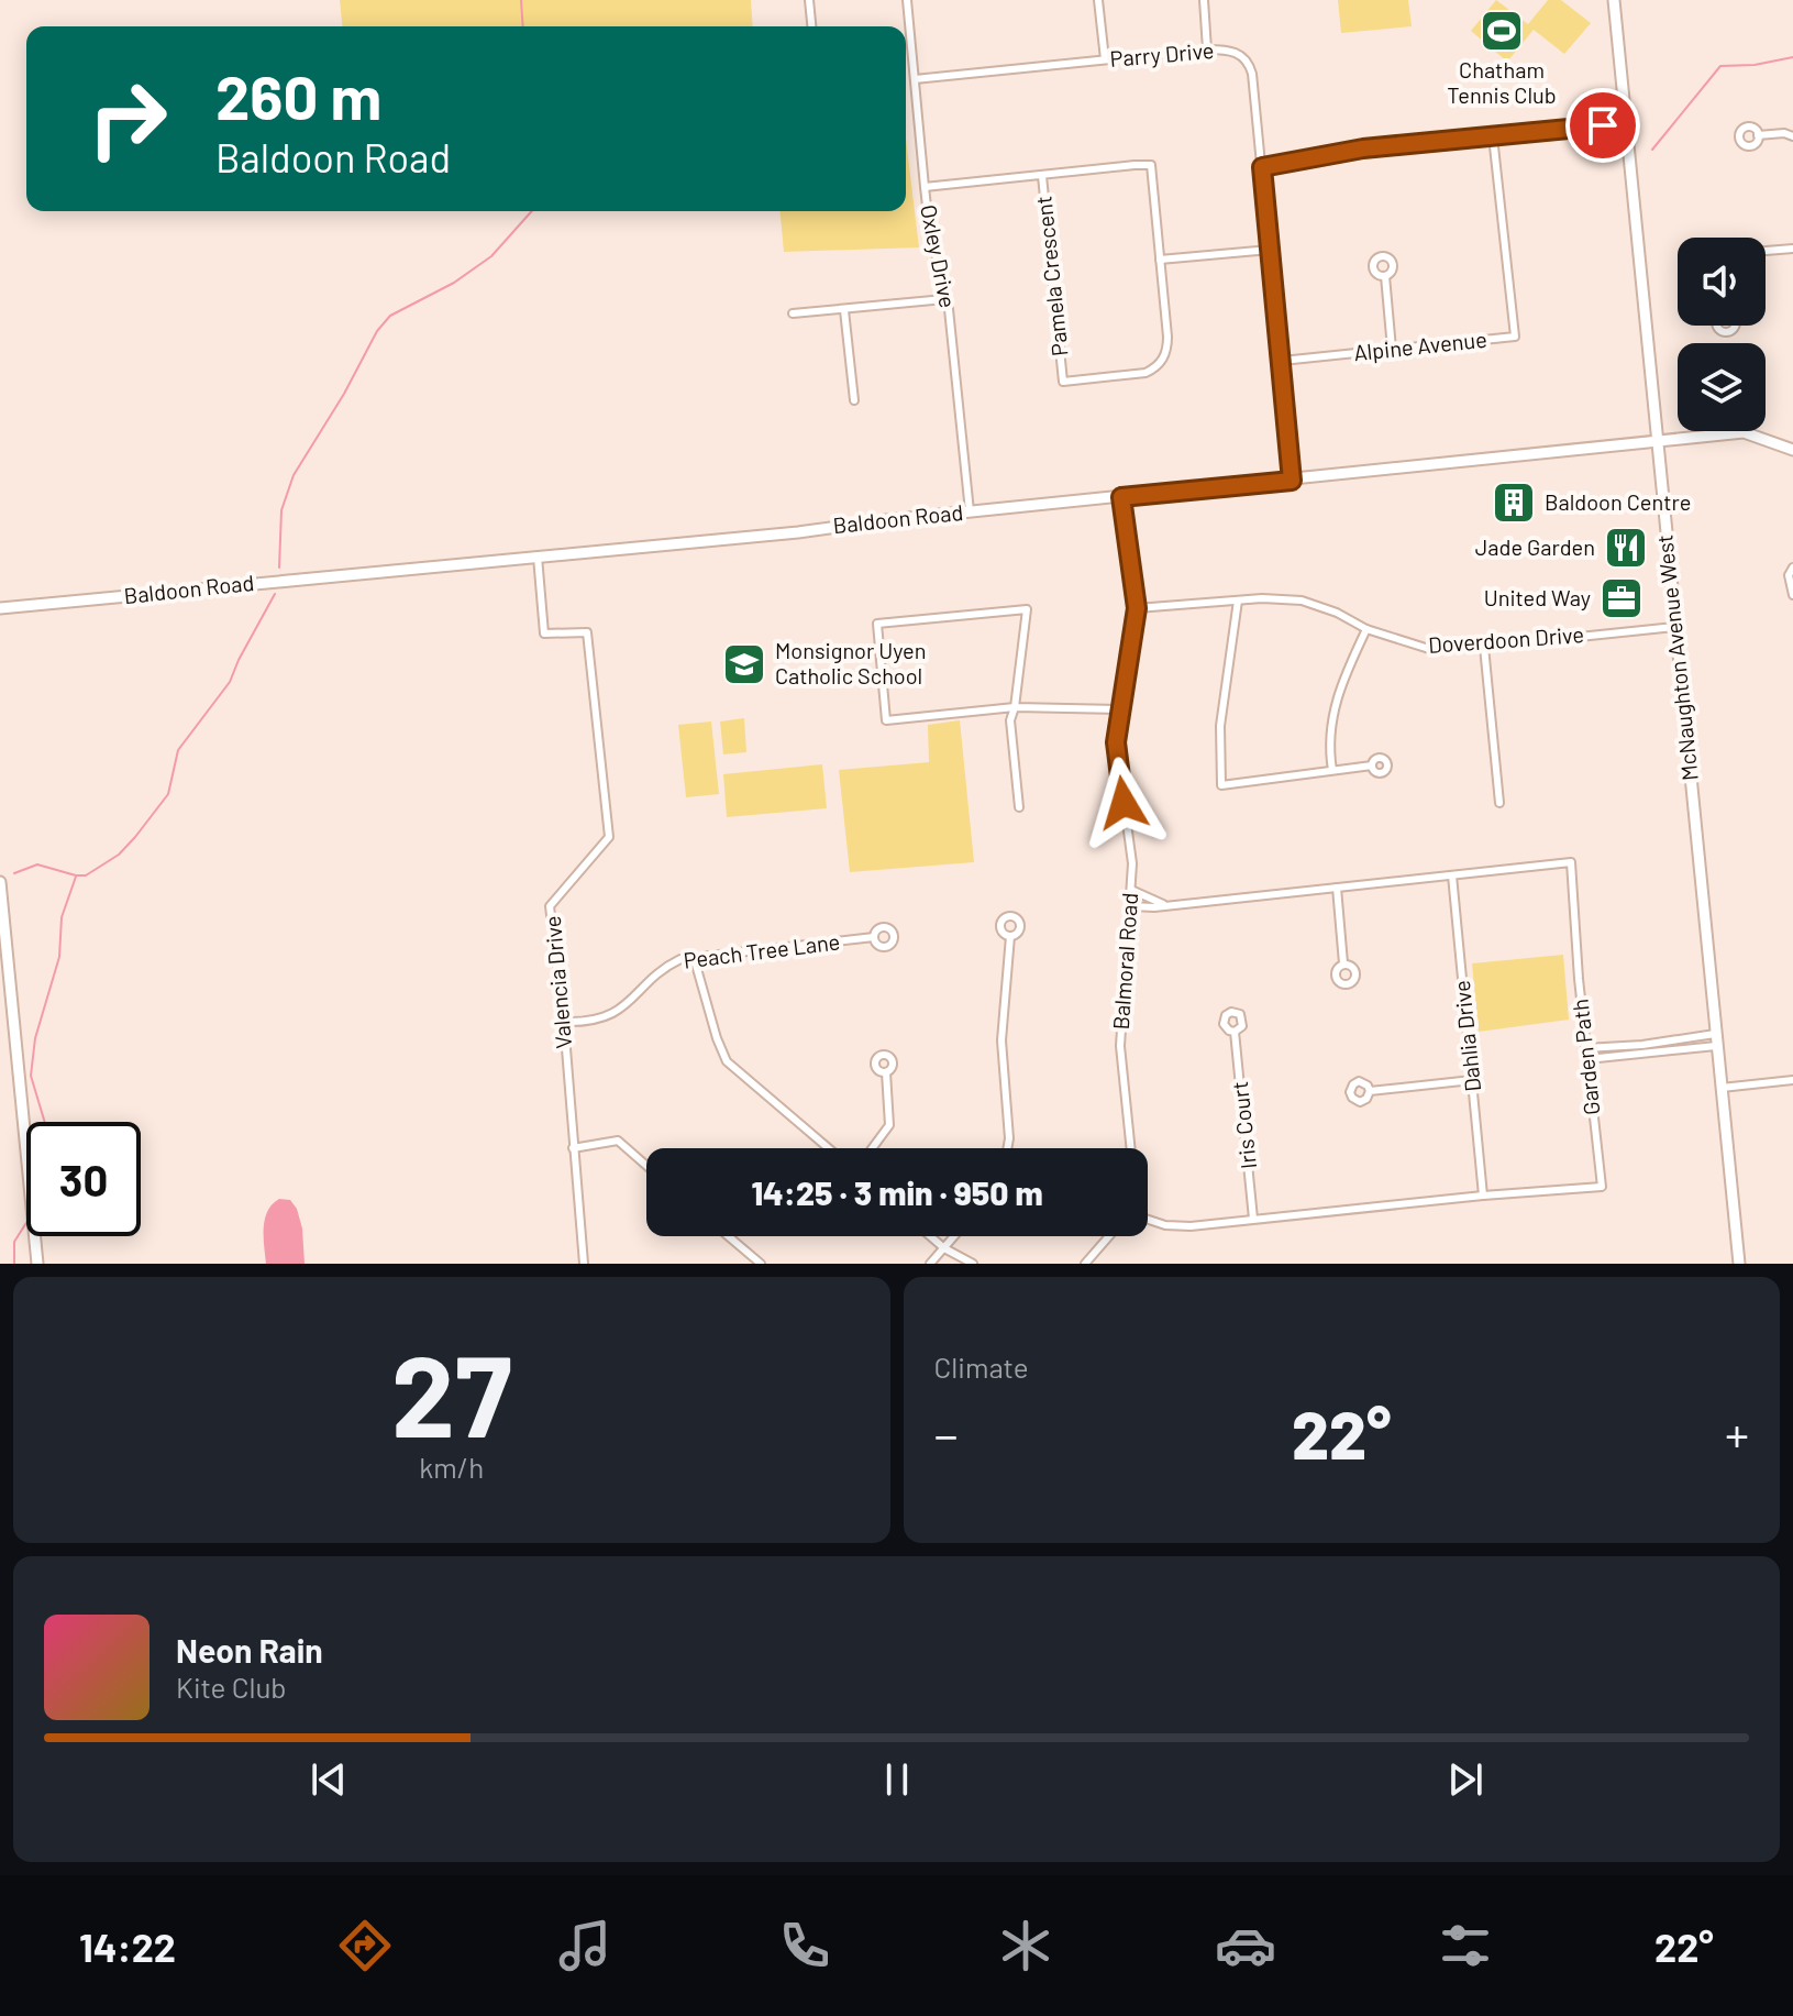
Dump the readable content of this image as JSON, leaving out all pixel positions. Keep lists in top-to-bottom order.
{
  "streets": {
    "street": [
      "Parry Drive",
      "Oxley Drive",
      "Pamela Crescent",
      "Alpine Avenue",
      "Baldoon Road",
      "Doverdoon Drive",
      "McNaughton Avenue West",
      "Peach Tree Lane",
      "Balmoral Road",
      "Valencia Drive",
      "Dahlia Drive",
      "Garden Path",
      "Iris Court"
    ]
  },
  "crossings": [
    ["Parry Drive", "Oxley Drive"],
    ["Parry Drive", "Alpine Avenue"],
    ["Parry Drive", "Baldoon Road"],
    ["Oxley Drive", "Baldoon Road"],
    ["Baldoon Road", "McNaughton Avenue West"],
    ["Baldoon Road", "Balmoral Road"],
    ["Baldoon Road", "Valencia Drive"],
    ["Doverdoon Drive", "McNaughton Avenue West"],
    ["Doverdoon Drive", "Balmoral Road"],
    ["Peach Tree Lane", "Valencia Drive"],
    ["Balmoral Road", "Garden Path"],
    ["Dahlia Drive", "Garden Path"],
    ["Garden Path", "Iris Court"]
  ],
  "places": {
    "sports": ["Chatham Tennis Club"],
    "building": ["Baldoon Centre"],
    "restaurant": ["Jade Garden"],
    "office": ["United Way"],
    "school or university": ["Monsignor Uyen Catholic School"]
  },
  "page": {
    "turn": ["260 m", "Baldoon Road"],
    "limit": "30",
    "trip": "14:25 · 3 min · 950 m",
    "tile": [
      ["27", "km/h"],
      "Climate"
    ],
    "heat": ["−", "22°", "+"],
    "song": ["Neon Rain", "Kite Club"],
    "tabs": ["14:22", "22°"]
  }
}
